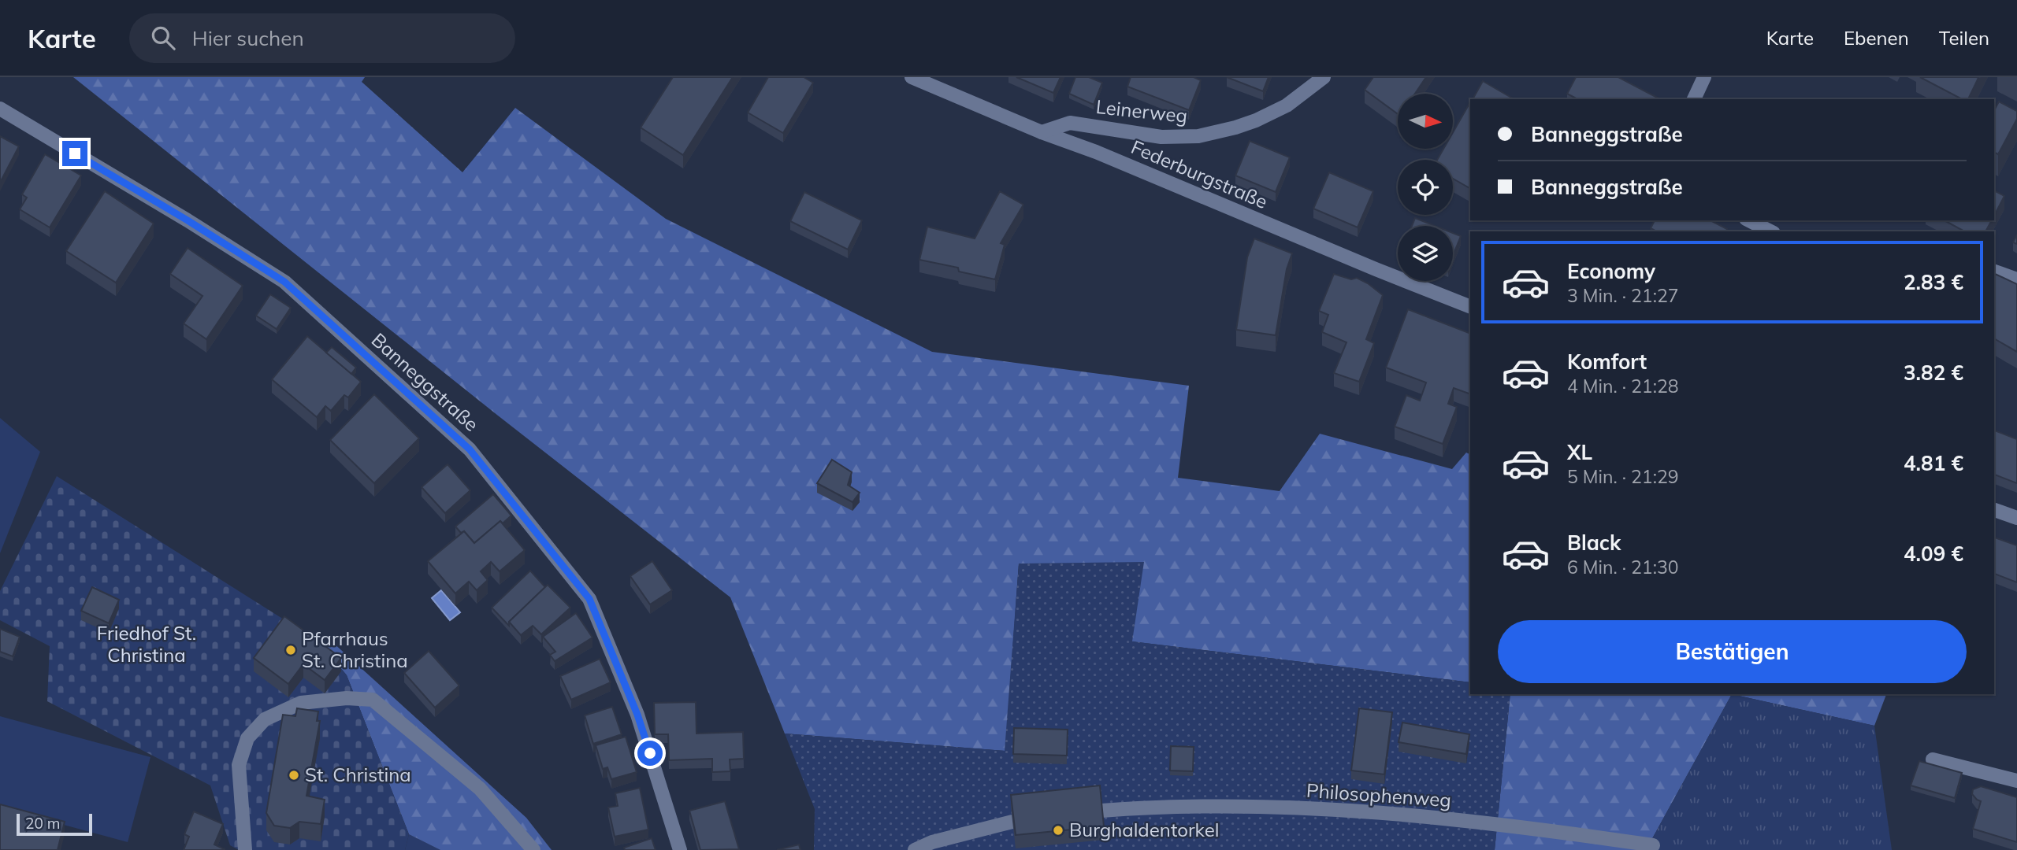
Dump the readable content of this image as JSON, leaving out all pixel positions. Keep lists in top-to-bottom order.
{
  "streets": {
    "street": [
      "Leinerweg",
      "Federburgstraße",
      "Banneggstraße",
      "Philosophenweg"
    ]
  },
  "crossings": [
    ["Leinerweg", "Federburgstraße"]
  ],
  "parks": ["Friedhof St. Christina"],
  "places": ["Pfarrhaus St. Christina", "St. Christina", "Burghaldentorkel"],
  "scale_bar": "20 m",
  "north": "right",
  "page": {
    "header": "Karte",
    "search": "Hier suchen",
    "nav": ["Karte", "Ebenen", "Teilen"],
    "banner": ["Banneggstraße", "Banneggstraße"],
    "list": [
      {
        "name": "Economy",
        "note": "3 Min. · 21:27",
        "value": "2.83 €"
      },
      {
        "name": "Komfort",
        "note": "4 Min. · 21:28",
        "value": "3.82 €"
      },
      {
        "name": "XL",
        "note": "5 Min. · 21:29",
        "value": "4.81 €"
      },
      {
        "name": "Black",
        "note": "6 Min. · 21:30",
        "value": "4.09 €"
      }
    ],
    "buttons": "Bestätigen",
    "scale": "20 m"
  }
}
